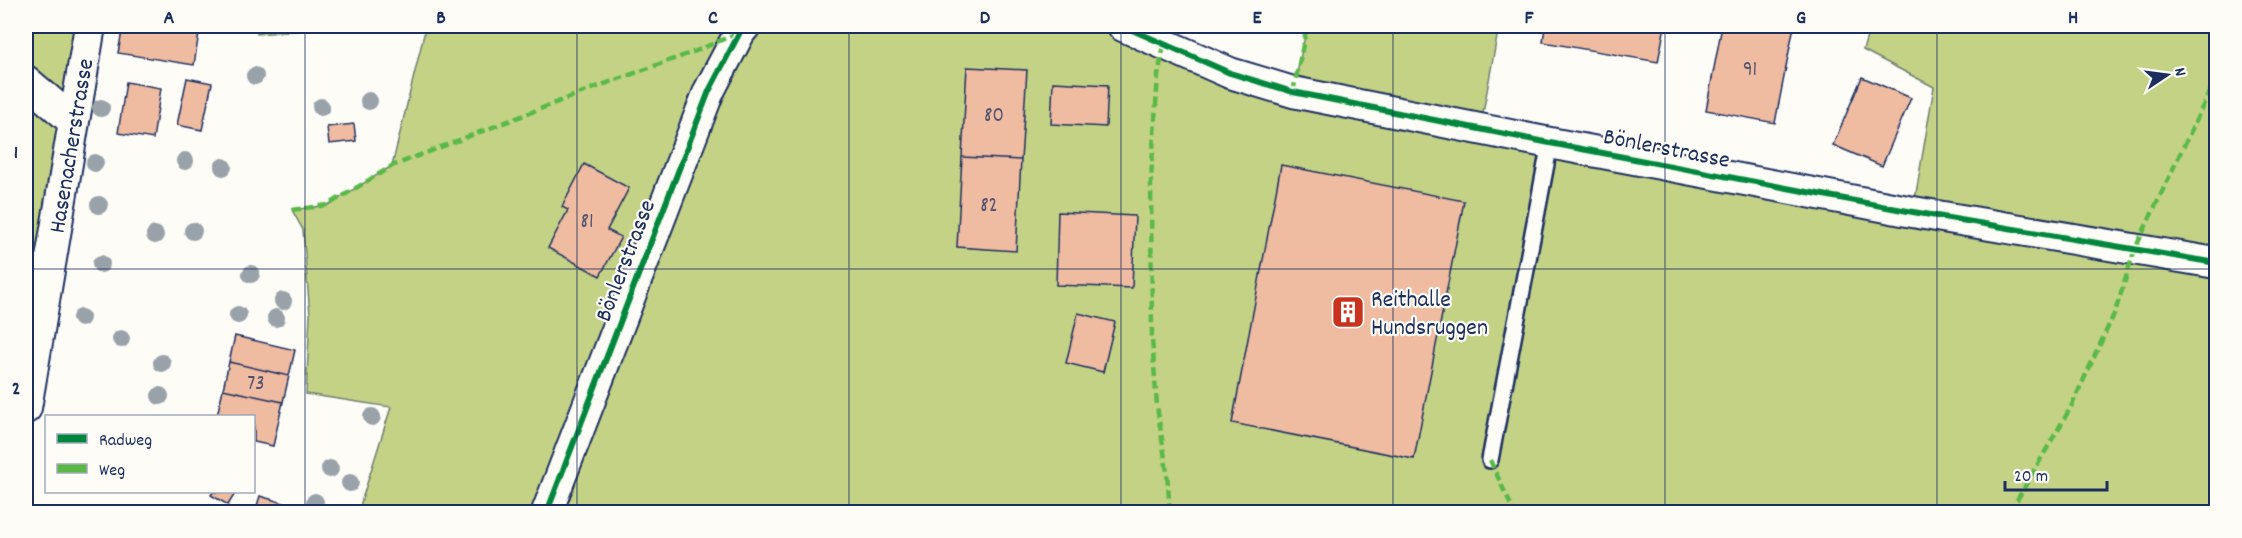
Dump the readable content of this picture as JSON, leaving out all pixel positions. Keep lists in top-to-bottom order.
{
  "streets": {
    "street": ["Hasenacherstrasse", "Bönlerstrasse"]
  },
  "places": {
    "building": ["Reithalle Hundsruggen"]
  },
  "house_numbers": [
    "91",
    "80",
    "82",
    "81",
    "73"
  ],
  "legend": ["Radweg", "Weg"],
  "scale_bar": "20 m",
  "north": "right",
  "grid": {
    "columns": [
      "A",
      "B",
      "C",
      "D",
      "E",
      "F",
      "G",
      "H"
    ],
    "rows": ["1", "2"]
  }
}
